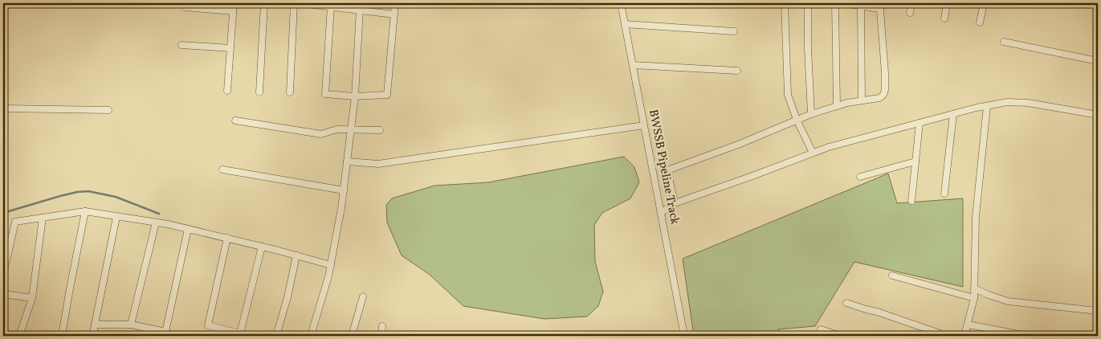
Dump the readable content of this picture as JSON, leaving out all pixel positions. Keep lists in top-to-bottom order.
{
  "streets": {
    "street": ["BWSSB Pipeline Track"]
  }
}
